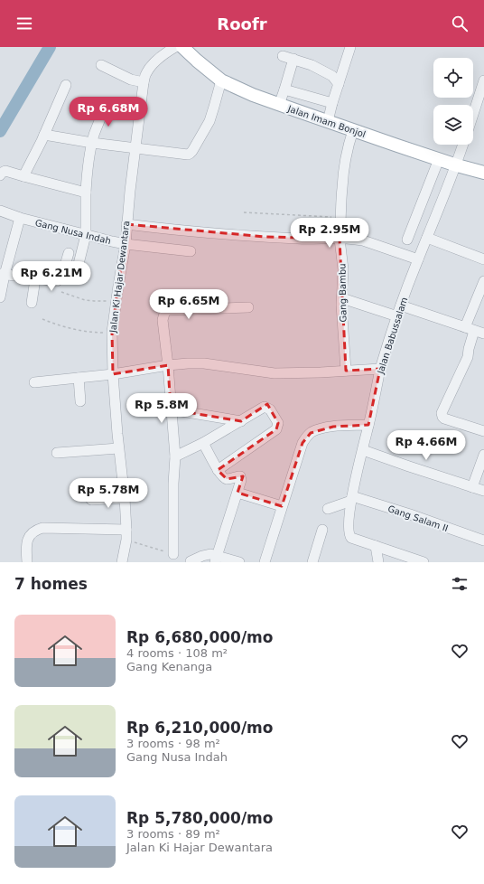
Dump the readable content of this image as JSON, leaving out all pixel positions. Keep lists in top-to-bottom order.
{
  "streets": {
    "main road": ["Jalan Imam Bonjol"],
    "street": [
      "Gang Nusa Indah",
      "Jalan Ki Hajar Dewantara",
      "Gang Bambu",
      "Jalan Babussalam",
      "Gang Salam II"
    ]
  },
  "crossings": [
    ["Jalan Imam Bonjol", "Gang Bambu"],
    ["Jalan Imam Bonjol", "Jalan Babussalam"],
    ["Gang Nusa Indah", "Jalan Ki Hajar Dewantara"],
    ["Jalan Babussalam", "Gang Salam II"]
  ],
  "page": {
    "header": "Roofr",
    "price": [
      "Rp 6.68M",
      "Rp 2.95M",
      "Rp 6.21M",
      "Rp 6.65M",
      "Rp 5.8M",
      "Rp 4.66M",
      "Rp 5.78M"
    ],
    "heading": "7 homes",
    "list": [
      {
        "name": "Rp 6,680,000/mo",
        "note": "4 rooms · 108 m² · Gang Kenanga"
      },
      {
        "name": "Rp 6,210,000/mo",
        "note": "3 rooms · 98 m² · Gang Nusa Indah"
      },
      {
        "name": "Rp 5,780,000/mo",
        "note": "3 rooms · 89 m² · Jalan Ki Hajar Dewantara"
      }
    ]
  }
}
